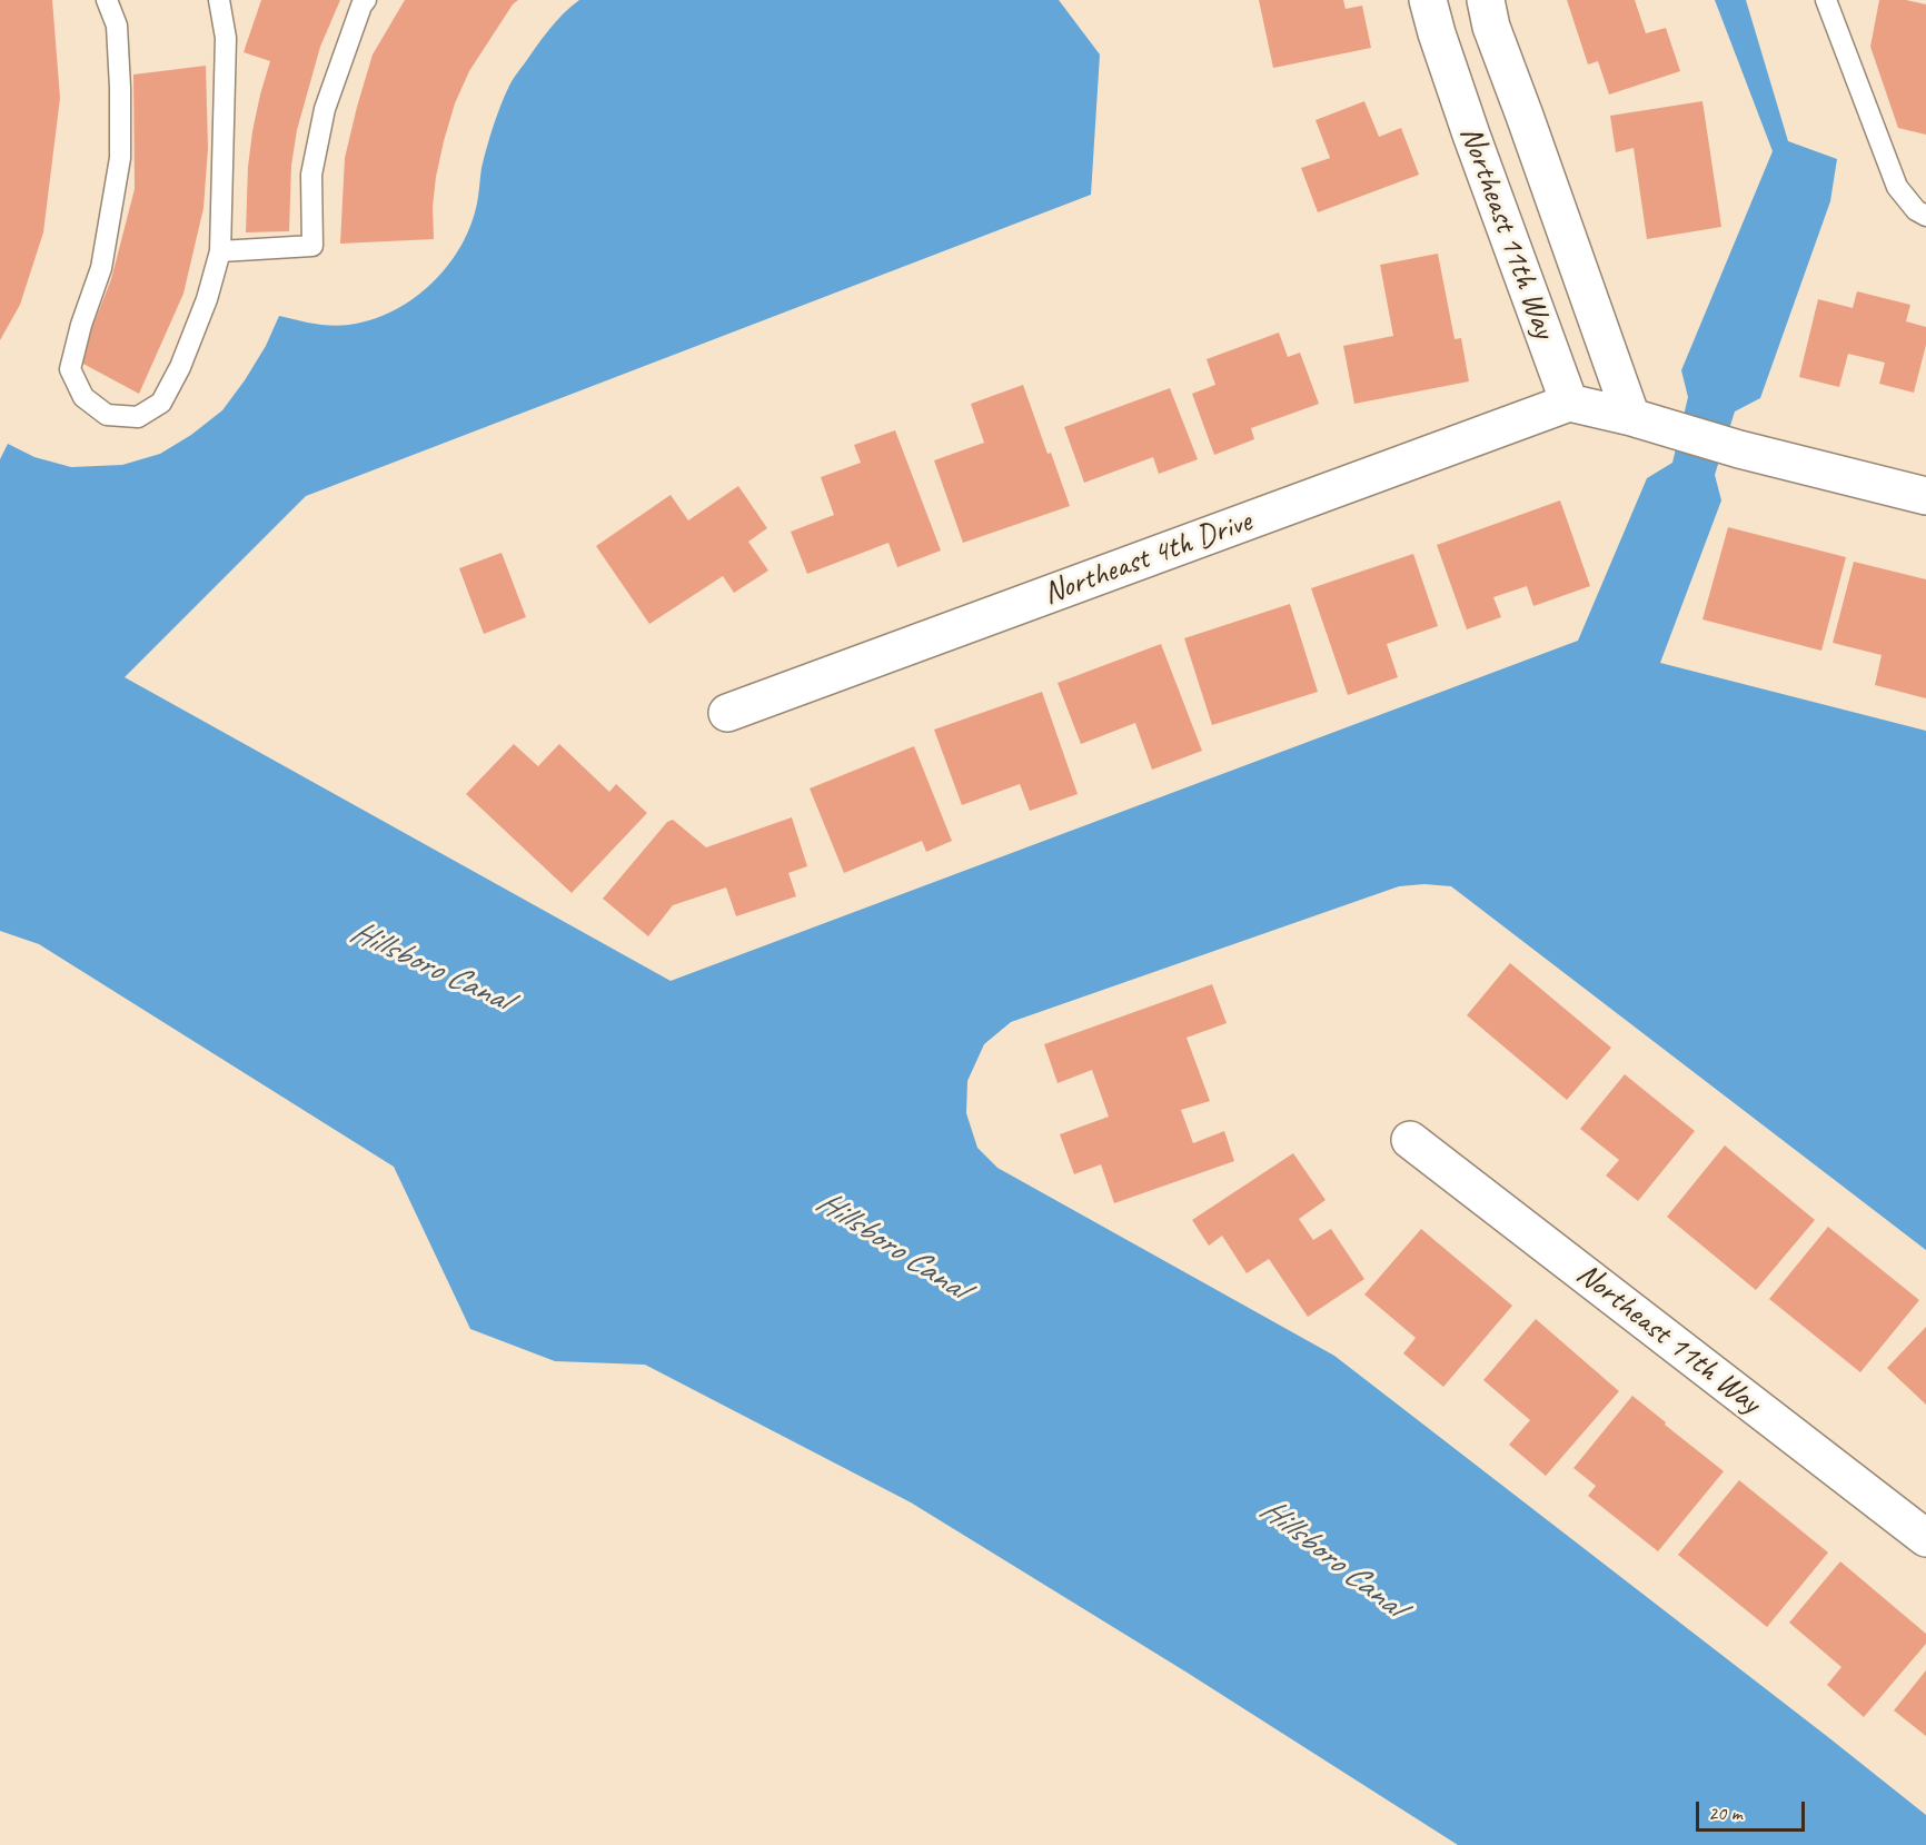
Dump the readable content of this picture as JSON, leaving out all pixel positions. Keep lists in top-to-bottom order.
{
  "streets": {
    "street": ["Northeast 11th Way", "Northeast 4th Drive"]
  },
  "crossings": [
    ["Northeast 11th Way", "Northeast 4th Drive"]
  ],
  "water": ["Hillsboro Canal"],
  "scale_bar": "20 m"
}
